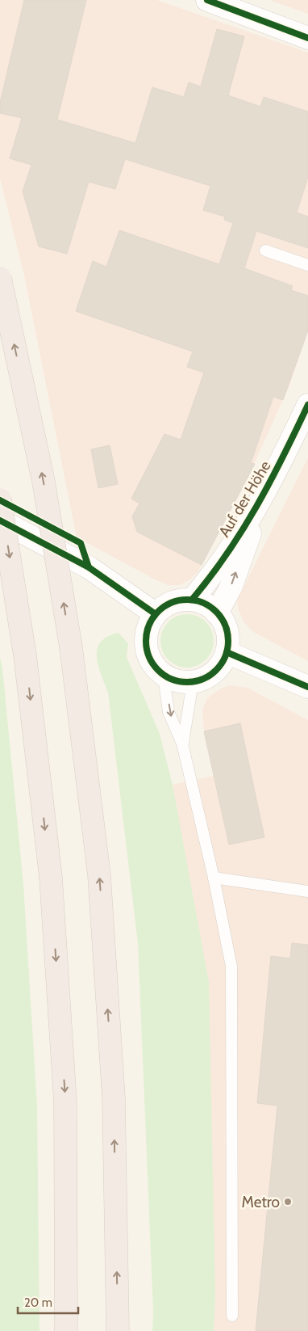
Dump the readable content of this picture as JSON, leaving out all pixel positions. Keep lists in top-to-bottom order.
{
  "streets": {
    "street": ["Auf der Höhe"]
  },
  "places": ["Metro"],
  "scale_bar": "20 m"
}
